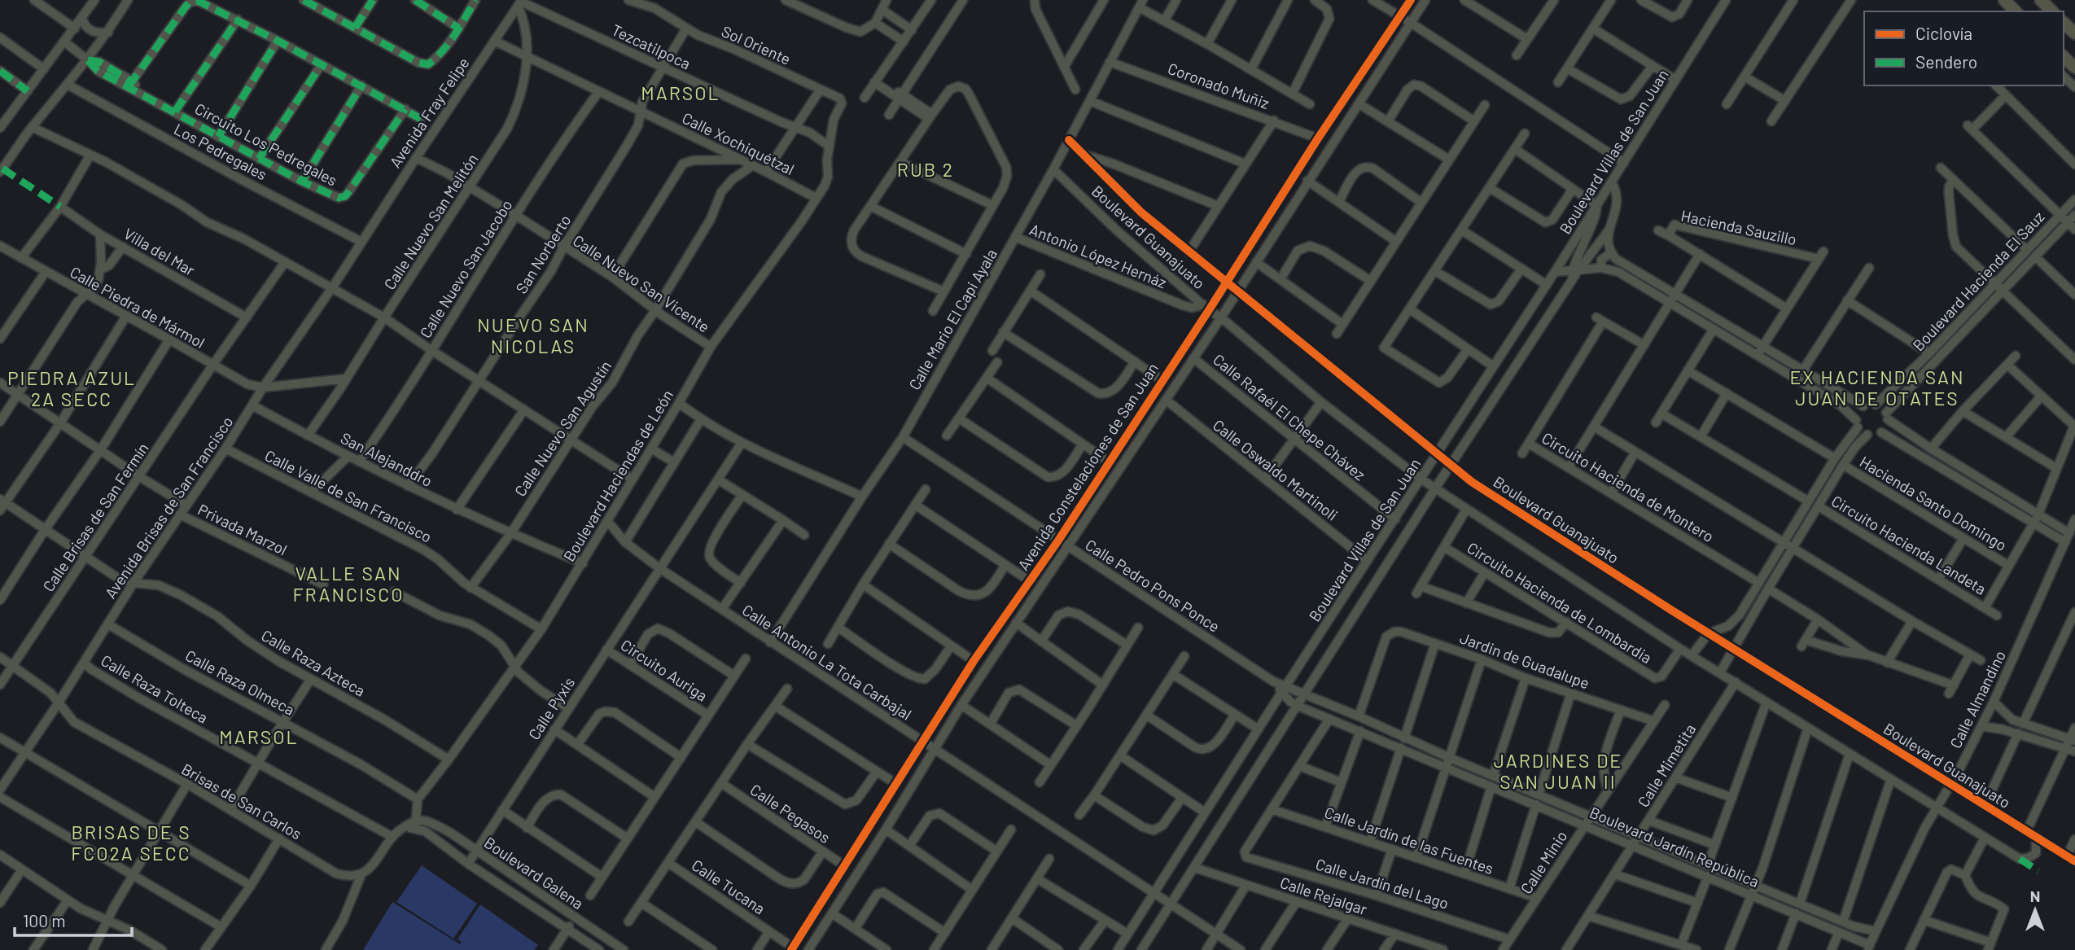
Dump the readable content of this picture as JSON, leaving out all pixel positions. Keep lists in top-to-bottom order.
{
  "streets": {
    "street": [
      "Sol Oriente",
      "Tezcatilpoca",
      "Coronado Muñiz",
      "Avenida Fray Felipe",
      "Calle Xochiquétzal",
      "Circuito Los Pedregales",
      "Los Pedregales",
      "Boulevard Villas de San Juan",
      "Calle Nuevo San Melitón",
      "Hacienda Sauzillo",
      "Boulevard Guanajuato",
      "Villa del Mar",
      "San Norberto",
      "Antonio López Hernáz",
      "Calle Nuevo San Jacobo",
      "Boulevard Hacienda El Sauz",
      "Calle Nuevo San Vicente",
      "Calle Piedra de Mármol",
      "Calle Mario El Capi Ayala",
      "Calle Rafaél El Chepe Chávez",
      "Calle Nuevo San Agustín",
      "San Alejanddro",
      "Avenida Constelaciones de San Juan",
      "Calle Oswaldo Martinoli",
      "Boulevard Haciendas de León",
      "Circuito Hacienda de Montero",
      "Calle Valle de San Francisco",
      "Hacienda Santo Domingo",
      "Avenida Brisas de San Francisco",
      "Calle Brisas de San Fermín",
      "Privada Marzol",
      "Circuito Hacienda Landeta",
      "Calle Pedro Pons Ponce",
      "Circuito Hacienda de Lombardia",
      "Jardin de Guadalupe",
      "Calle Antonio La Tota Carbajal",
      "Calle Raza Azteca",
      "Circuito Auriga",
      "Calle Raza Olmeca",
      "Calle Raza Tolteca",
      "Calle Almandino",
      "Calle Pyxis",
      "Calle Mimetita",
      "Brisas de San Carlos",
      "Calle Pegasos",
      "Calle Jardín de las Fuentes",
      "Boulevard Jardín República",
      "Calle Minio",
      "Boulevard Galena",
      "Calle Jardín del Lago",
      "Calle Tucana",
      "Calle Rejalgar"
    ]
  },
  "crossings": [
    ["Sol Oriente", "San Norberto"],
    ["Sol Oriente", "Boulevard Haciendas de León"],
    ["Tezcatilpoca", "Avenida Fray Felipe"],
    ["Tezcatilpoca", "Calle Nuevo San Melitón"],
    ["Tezcatilpoca", "San Norberto"],
    ["Tezcatilpoca", "Boulevard Haciendas de León"],
    ["Coronado Muñiz", "Calle Mario El Capi Ayala"],
    ["Coronado Muñiz", "Avenida Constelaciones de San Juan"],
    ["Avenida Fray Felipe", "Calle Xochiquétzal"],
    ["Avenida Fray Felipe", "Los Pedregales"],
    ["Avenida Fray Felipe", "Calle Nuevo San Melitón"],
    ["Avenida Fray Felipe", "Calle Nuevo San Vicente"],
    ["Avenida Fray Felipe", "Avenida Brisas de San Francisco"],
    ["Calle Xochiquétzal", "Calle Nuevo San Melitón"],
    ["Calle Xochiquétzal", "San Norberto"],
    ["Calle Xochiquétzal", "Calle Nuevo San Jacobo"],
    ["Calle Xochiquétzal", "Calle Nuevo San Agustín"],
    ["Calle Xochiquétzal", "Boulevard Haciendas de León"],
    ["Los Pedregales", "Avenida Brisas de San Francisco"],
    ["Boulevard Villas de San Juan", "Boulevard Guanajuato"],
    ["Boulevard Villas de San Juan", "Calle Rafaél El Chepe Chávez"],
    ["Boulevard Villas de San Juan", "Calle Oswaldo Martinoli"],
    ["Boulevard Villas de San Juan", "Calle Pedro Pons Ponce"],
    ["Boulevard Villas de San Juan", "Calle Antonio La Tota Carbajal"],
    ["Boulevard Villas de San Juan", "Boulevard Jardín República"],
    ["Boulevard Villas de San Juan", "Calle Rejalgar"],
    ["Calle Nuevo San Melitón", "Calle Nuevo San Vicente"],
    ["Calle Nuevo San Melitón", "San Alejanddro"],
    ["Boulevard Guanajuato", "Antonio López Hernáz"],
    ["Boulevard Guanajuato", "Calle Mario El Capi Ayala"],
    ["Boulevard Guanajuato", "Avenida Constelaciones de San Juan"],
    ["Boulevard Guanajuato", "Circuito Hacienda de Lombardia"],
    ["Boulevard Guanajuato", "Calle Almandino"],
    ["Boulevard Guanajuato", "Calle Mimetita"],
    ["San Norberto", "Calle Nuevo San Vicente"],
    ["San Norberto", "San Alejanddro"],
    ["Antonio López Hernáz", "Calle Mario El Capi Ayala"],
    ["Antonio López Hernáz", "Avenida Constelaciones de San Juan"],
    ["Calle Nuevo San Jacobo", "Calle Nuevo San Vicente"],
    ["Calle Nuevo San Jacobo", "San Alejanddro"],
    ["Calle Nuevo San Vicente", "Calle Nuevo San Agustín"],
    ["Calle Nuevo San Vicente", "Boulevard Haciendas de León"],
    ["Calle Piedra de Mármol", "Avenida Brisas de San Francisco"],
    ["Calle Piedra de Mármol", "Calle Brisas de San Fermín"],
    ["Calle Mario El Capi Ayala", "Calle Pedro Pons Ponce"],
    ["Calle Mario El Capi Ayala", "Calle Antonio La Tota Carbajal"],
    ["Calle Rafaél El Chepe Chávez", "Avenida Constelaciones de San Juan"],
    ["Calle Nuevo San Agustín", "San Alejanddro"],
    ["San Alejanddro", "Boulevard Haciendas de León"],
    ["San Alejanddro", "Avenida Brisas de San Francisco"],
    ["Avenida Constelaciones de San Juan", "Calle Oswaldo Martinoli"],
    ["Avenida Constelaciones de San Juan", "Calle Pedro Pons Ponce"],
    ["Avenida Constelaciones de San Juan", "Calle Antonio La Tota Carbajal"],
    ["Avenida Constelaciones de San Juan", "Calle Pegasos"],
    ["Avenida Constelaciones de San Juan", "Calle Tucana"],
    ["Boulevard Haciendas de León", "Calle Valle de San Francisco"],
    ["Boulevard Haciendas de León", "Calle Antonio La Tota Carbajal"],
    ["Boulevard Haciendas de León", "Calle Raza Azteca"],
    ["Boulevard Haciendas de León", "Calle Raza Olmeca"],
    ["Calle Valle de San Francisco", "Avenida Brisas de San Francisco"],
    ["Hacienda Santo Domingo", "Circuito Hacienda Landeta"],
    ["Avenida Brisas de San Francisco", "Privada Marzol"],
    ["Avenida Brisas de San Francisco", "Calle Raza Azteca"],
    ["Avenida Brisas de San Francisco", "Calle Raza Olmeca"],
    ["Avenida Brisas de San Francisco", "Calle Raza Tolteca"],
    ["Avenida Brisas de San Francisco", "Brisas de San Carlos"],
    ["Calle Brisas de San Fermín", "Calle Raza Azteca"],
    ["Calle Brisas de San Fermín", "Brisas de San Carlos"],
    ["Calle Pedro Pons Ponce", "Boulevard Jardín República"],
    ["Jardin de Guadalupe", "Boulevard Jardín República"],
    ["Jardin de Guadalupe", "Calle Minio"],
    ["Calle Antonio La Tota Carbajal", "Calle Pyxis"],
    ["Circuito Auriga", "Calle Pyxis"],
    ["Calle Almandino", "Boulevard Jardín República"],
    ["Calle Pyxis", "Boulevard Galena"],
    ["Calle Mimetita", "Boulevard Jardín República"],
    ["Calle Jardín de las Fuentes", "Calle Minio"],
    ["Calle Jardín de las Fuentes", "Calle Jardín del Lago"],
    ["Boulevard Jardín República", "Calle Minio"],
    ["Calle Minio", "Calle Jardín del Lago"]
  ],
  "districts": [
    "MARSOL",
    "RUB 2",
    "NUEVO SAN NICOLAS",
    "EX HACIENDA SAN JUAN DE OTATES",
    "PIEDRA AZUL 2A SECC",
    "VALLE SAN FRANCISCO",
    "MARSOL",
    "JARDINES DE SAN JUAN II",
    "BRISAS DE S FCO2A SECC"
  ],
  "legend": ["Ciclovía", "Sendero"],
  "scale_bar": "100 m",
  "north": "top"
}
